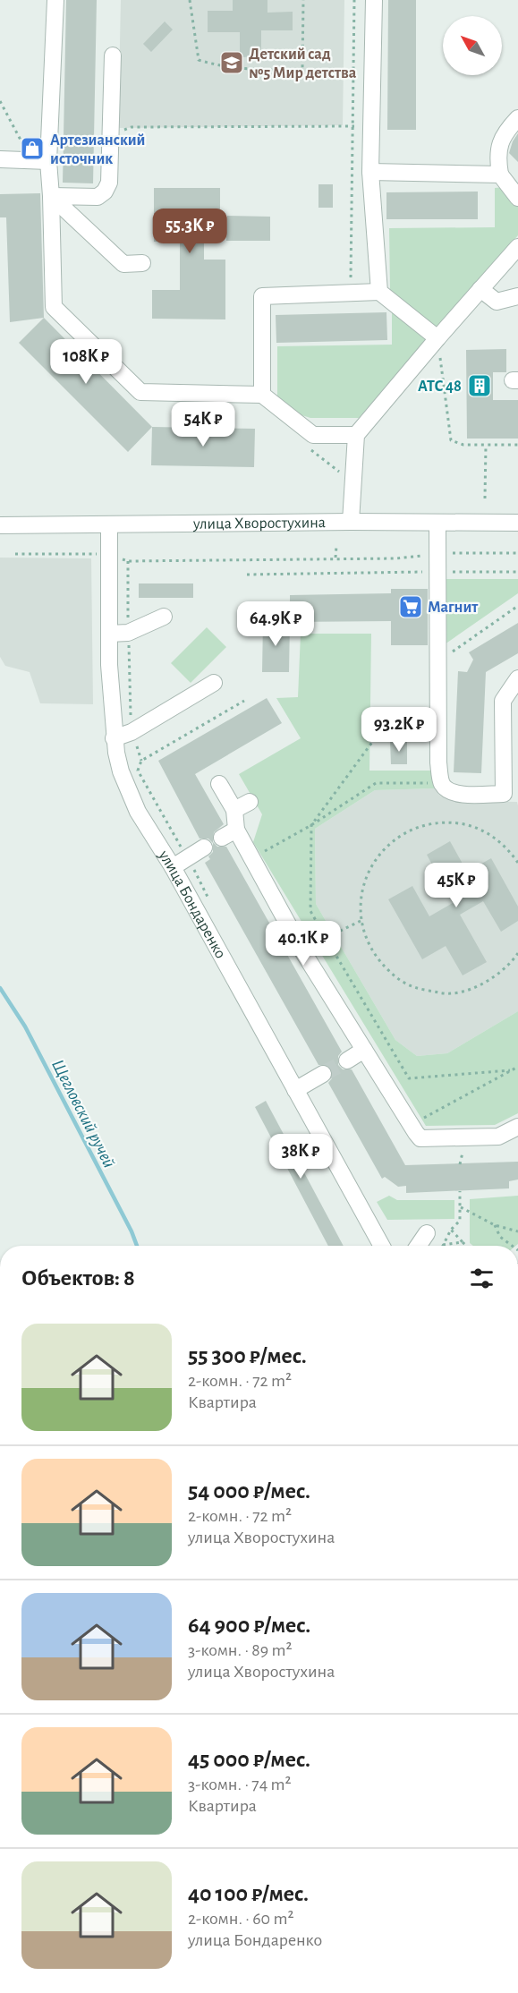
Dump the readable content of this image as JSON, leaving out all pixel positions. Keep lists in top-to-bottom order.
{
  "streets": {
    "street": ["улица Хворостухина", "улица Бондаренко"]
  },
  "crossings": [
    ["улица Хворостухина", "улица Бондаренко"]
  ],
  "water": ["Щегловский ручей"],
  "places": {
    "school or university": ["Детский сад №5 Мир детства"],
    "shop": ["Артезианский источник"],
    "building": ["АТС 48"],
    "supermarket": ["Магнит"]
  },
  "north": "top left",
  "page": {
    "price": [
      "55.3K ₽",
      "108K ₽",
      "54K ₽",
      "64.9K ₽",
      "93.2K ₽",
      "45K ₽",
      "40.1K ₽",
      "38K ₽"
    ],
    "heading": "Объектов: 8",
    "list": [
      {
        "name": "55 300 ₽/мес.",
        "note": "2-комн. · 72 m² · Квартира"
      },
      {
        "name": "54 000 ₽/мес.",
        "note": "2-комн. · 72 m² · улица Хворостухина"
      },
      {
        "name": "64 900 ₽/мес.",
        "note": "3-комн. · 89 m² · улица Хворостухина"
      },
      {
        "name": "45 000 ₽/мес.",
        "note": "3-комн. · 74 m² · Квартира"
      },
      {
        "name": "40 100 ₽/мес.",
        "note": "2-комн. · 60 m² · улица Бондаренко"
      }
    ]
  }
}
